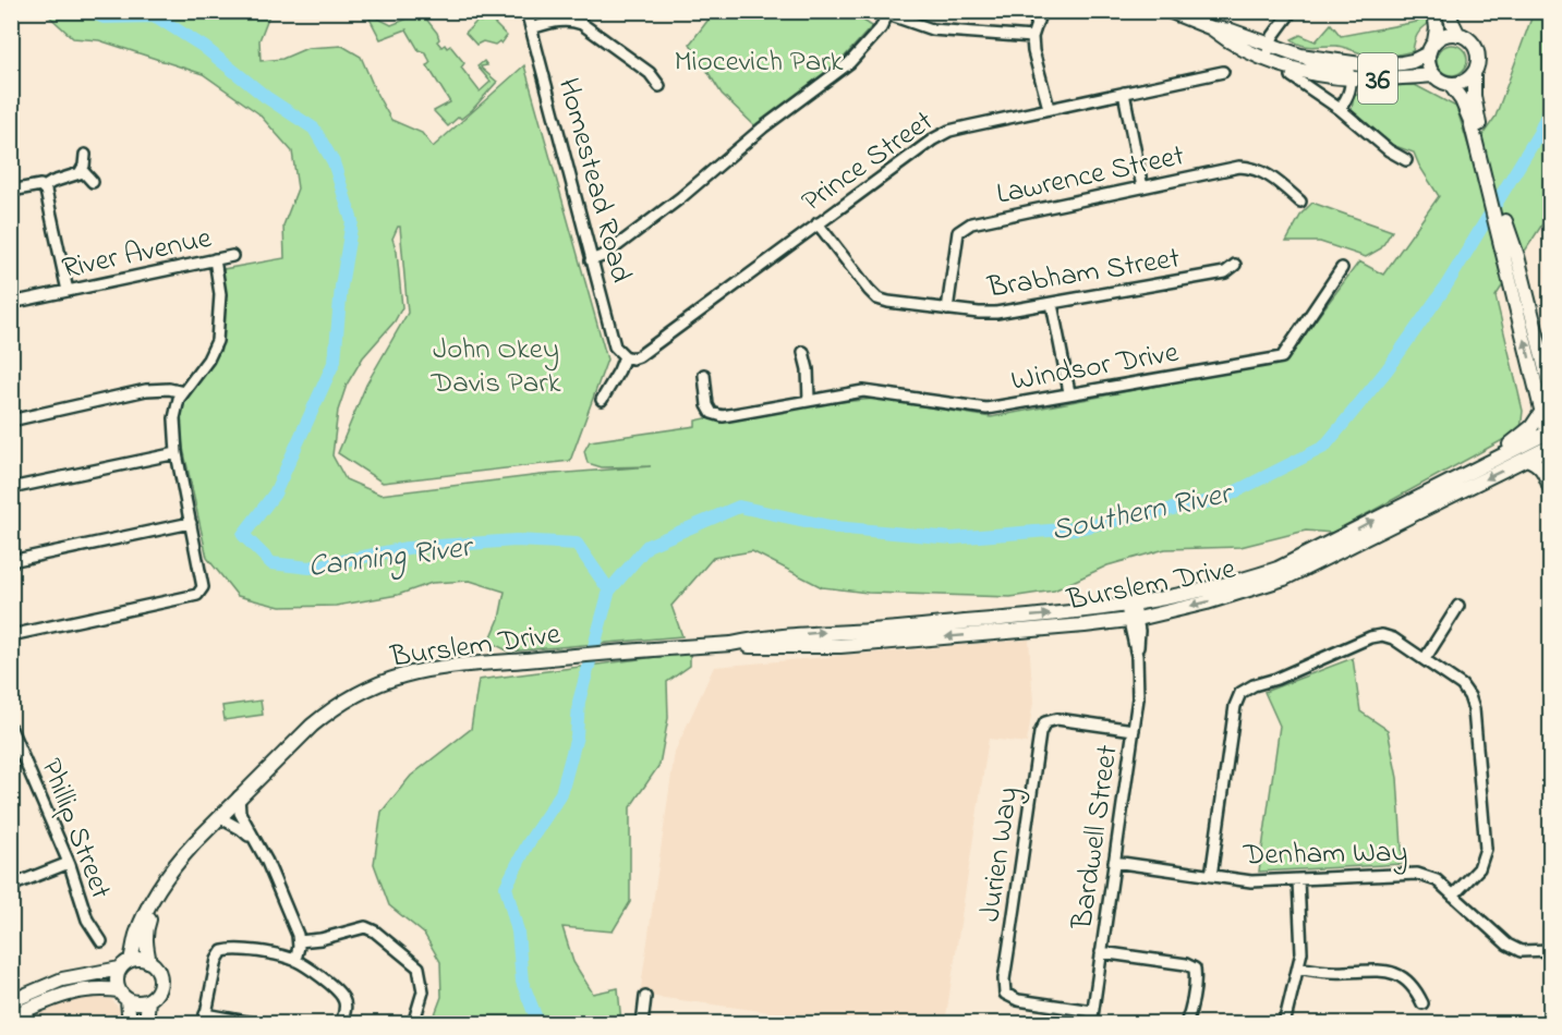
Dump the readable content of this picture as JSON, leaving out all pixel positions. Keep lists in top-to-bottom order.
{
  "streets": {
    "main road": ["36", "Burslem Drive"],
    "street": [
      "Prince Street",
      "Lawrence Street",
      "Homestead Road",
      "River Avenue",
      "Brabham Street",
      "Windsor Drive",
      "Phillip Street",
      "Bardwell Street",
      "Denham Way",
      "Jurien Way"
    ]
  },
  "crossings": [
    ["Prince Street", "Homestead Road"],
    ["Prince Street", "Brabham Street"],
    ["Lawrence Street", "Brabham Street"],
    ["Burslem Drive", "Bardwell Street"],
    ["Bardwell Street", "Denham Way"],
    ["Bardwell Street", "Jurien Way"]
  ],
  "water": ["Southern River", "Canning River"],
  "parks": ["Miocevich Park", "John Okey Davis Park"]
}
